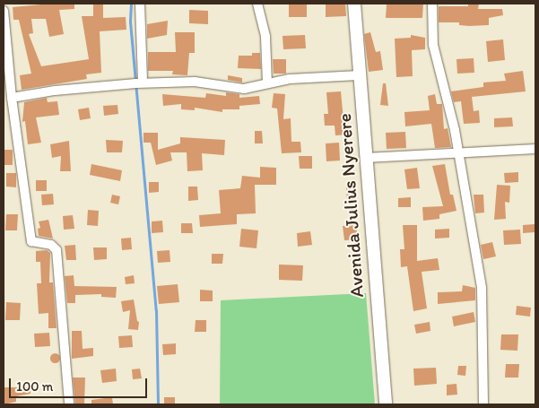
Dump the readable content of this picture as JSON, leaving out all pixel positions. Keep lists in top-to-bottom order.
{
  "streets": {
    "street": ["Avenida Julius Nyerere"]
  },
  "scale_bar": "100 m"
}
